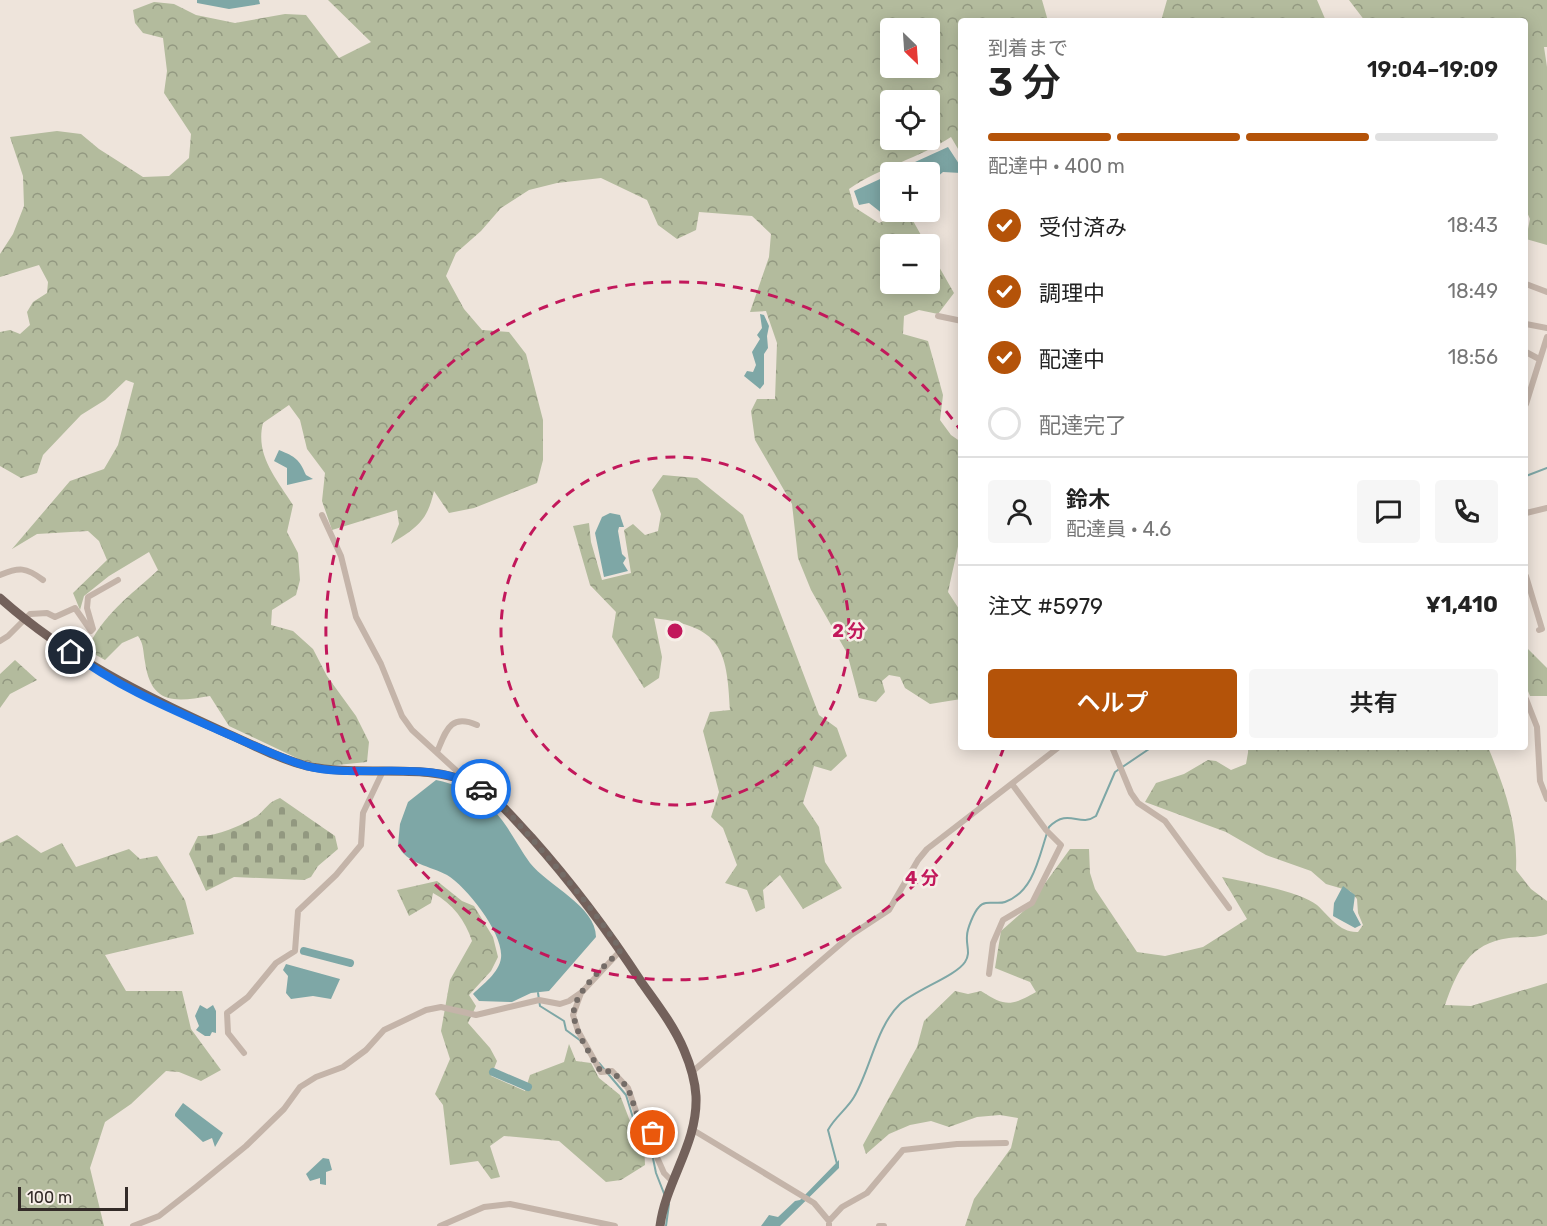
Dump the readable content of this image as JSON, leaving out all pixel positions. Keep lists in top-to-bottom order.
{
  "scale_bar": "100 m",
  "north": "bottom right",
  "page": {
    "map_buttons": ["+", "−"],
    "heading": ["3 分", "到着まで", "19:04–19:09"],
    "panel": [
      "鈴木",
      "配達員 · 4.6",
      "注文 #5979",
      "¥1,410"
    ],
    "bar": "配達中 · 400 m",
    "list": [
      ["受付済み", "18:43"],
      ["調理中", "18:49"],
      ["配達中", "18:56"],
      "配達完了"
    ],
    "buttons": ["ヘルプ", "共有"],
    "scale": "100 m"
  },
  "rings": ["2 分", "4 分"]
}
